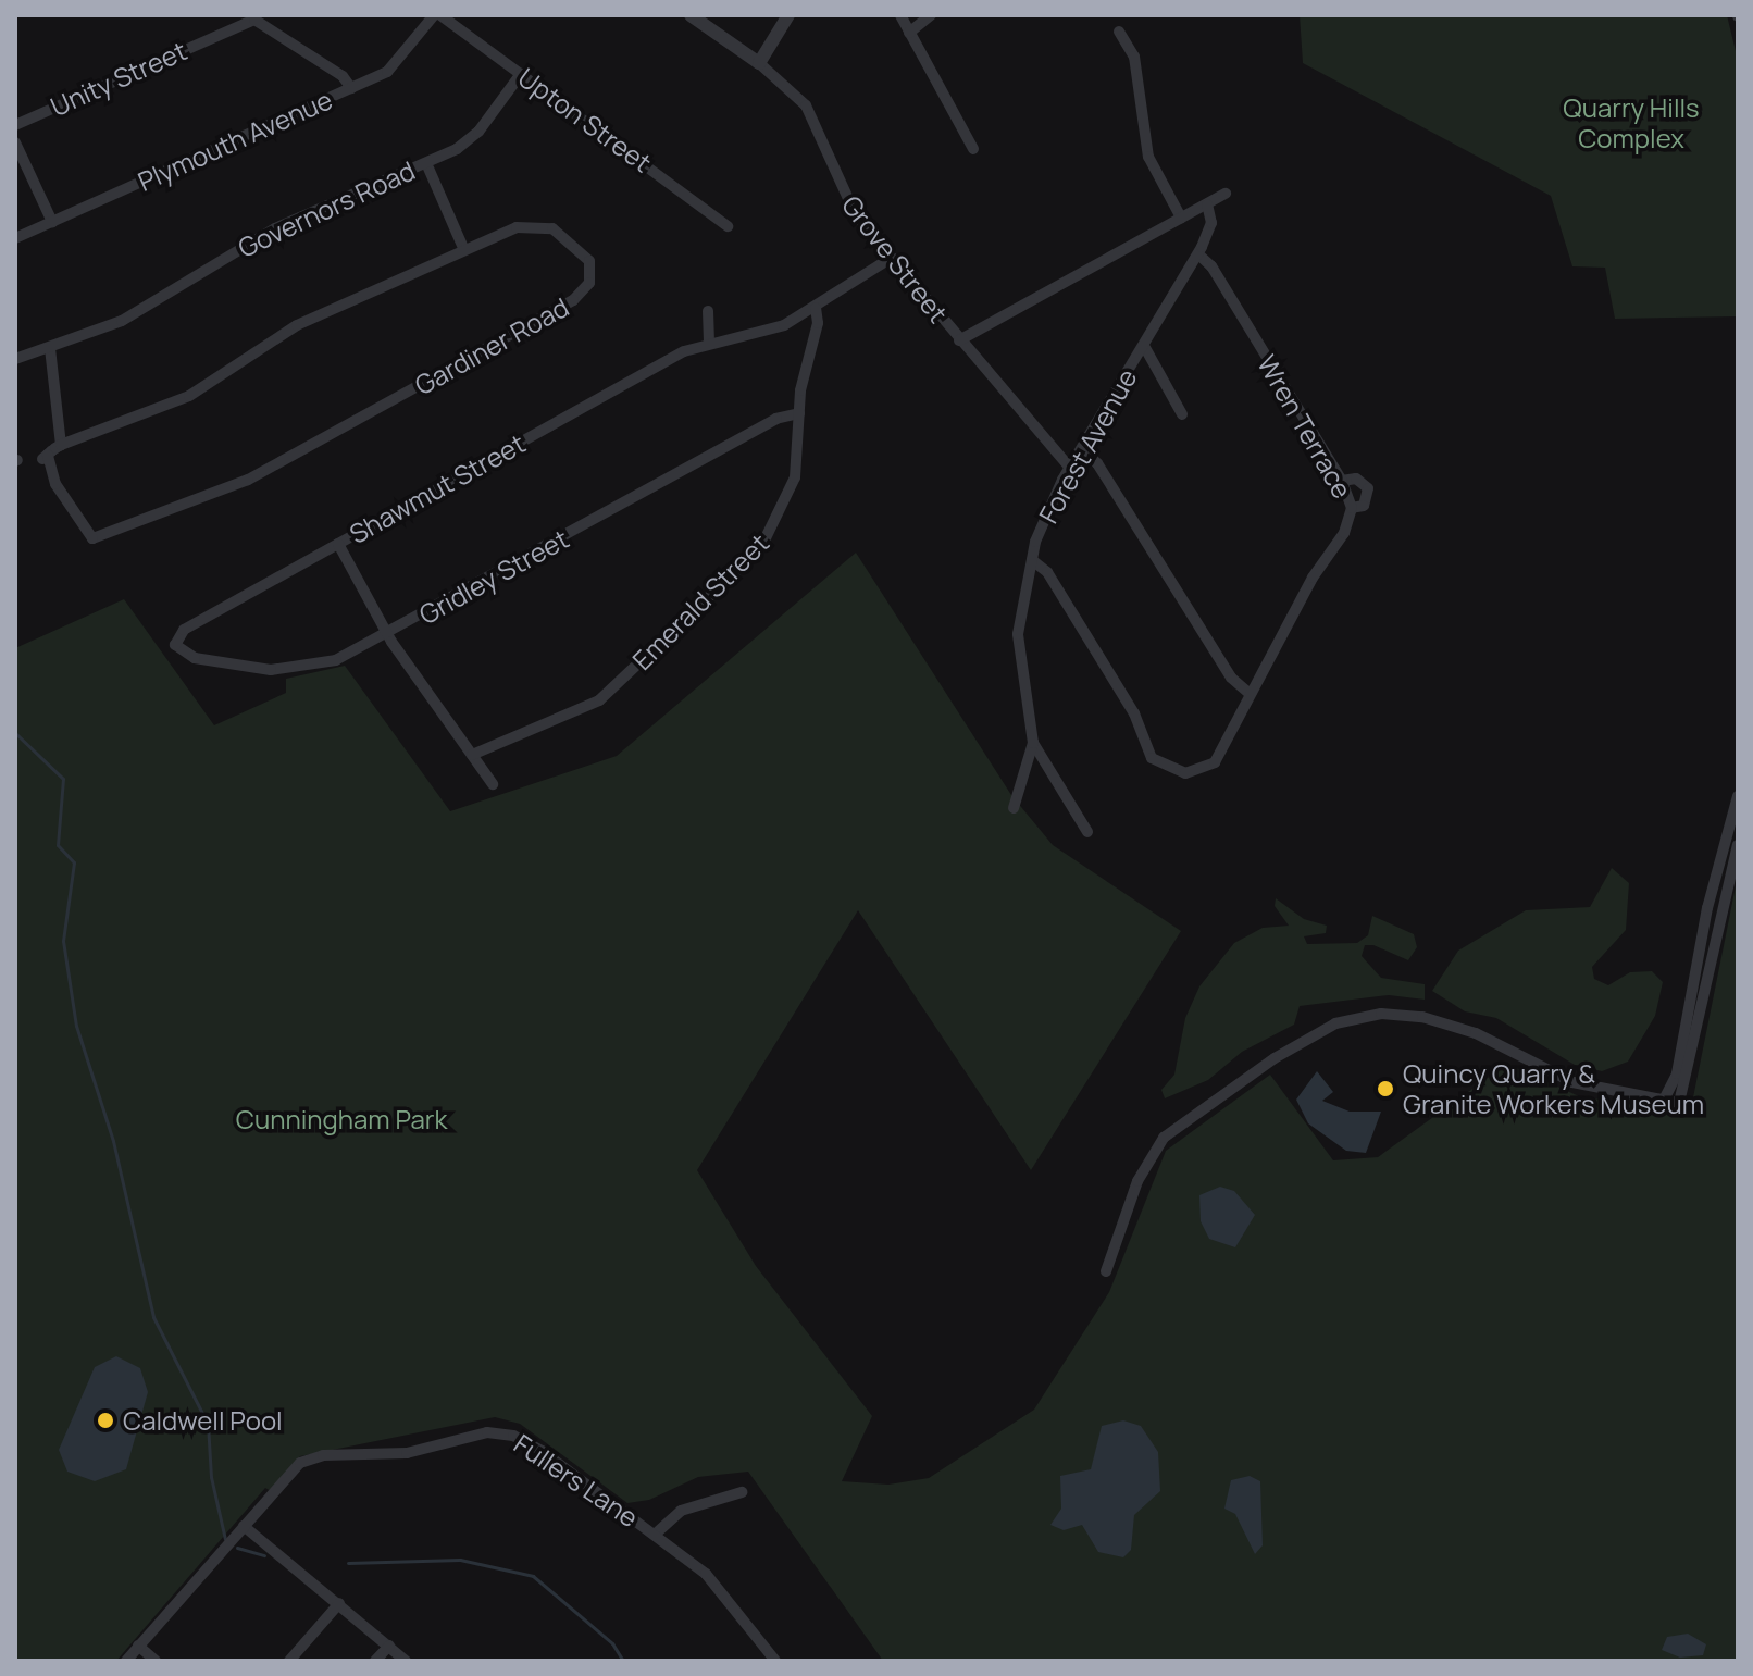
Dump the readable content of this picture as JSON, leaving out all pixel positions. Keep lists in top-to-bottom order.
{
  "streets": {
    "street": [
      "Unity Street",
      "Upton Street",
      "Plymouth Avenue",
      "Governors Road",
      "Grove Street",
      "Gardiner Road",
      "Wren Terrace",
      "Forest Avenue",
      "Shawmut Street",
      "Gridley Street",
      "Emerald Street",
      "Fullers Lane"
    ]
  },
  "crossings": [
    ["Unity Street", "Plymouth Avenue"],
    ["Upton Street", "Governors Road"],
    ["Grove Street", "Forest Avenue"],
    ["Grove Street", "Shawmut Street"],
    ["Wren Terrace", "Forest Avenue"],
    ["Shawmut Street", "Gridley Street"],
    ["Shawmut Street", "Emerald Street"],
    ["Gridley Street", "Emerald Street"]
  ],
  "parks": ["Quarry Hills Complex", "Cunningham Park"],
  "places": ["Quincy Quarry & Granite Workers Museum", "Caldwell Pool"]
}
